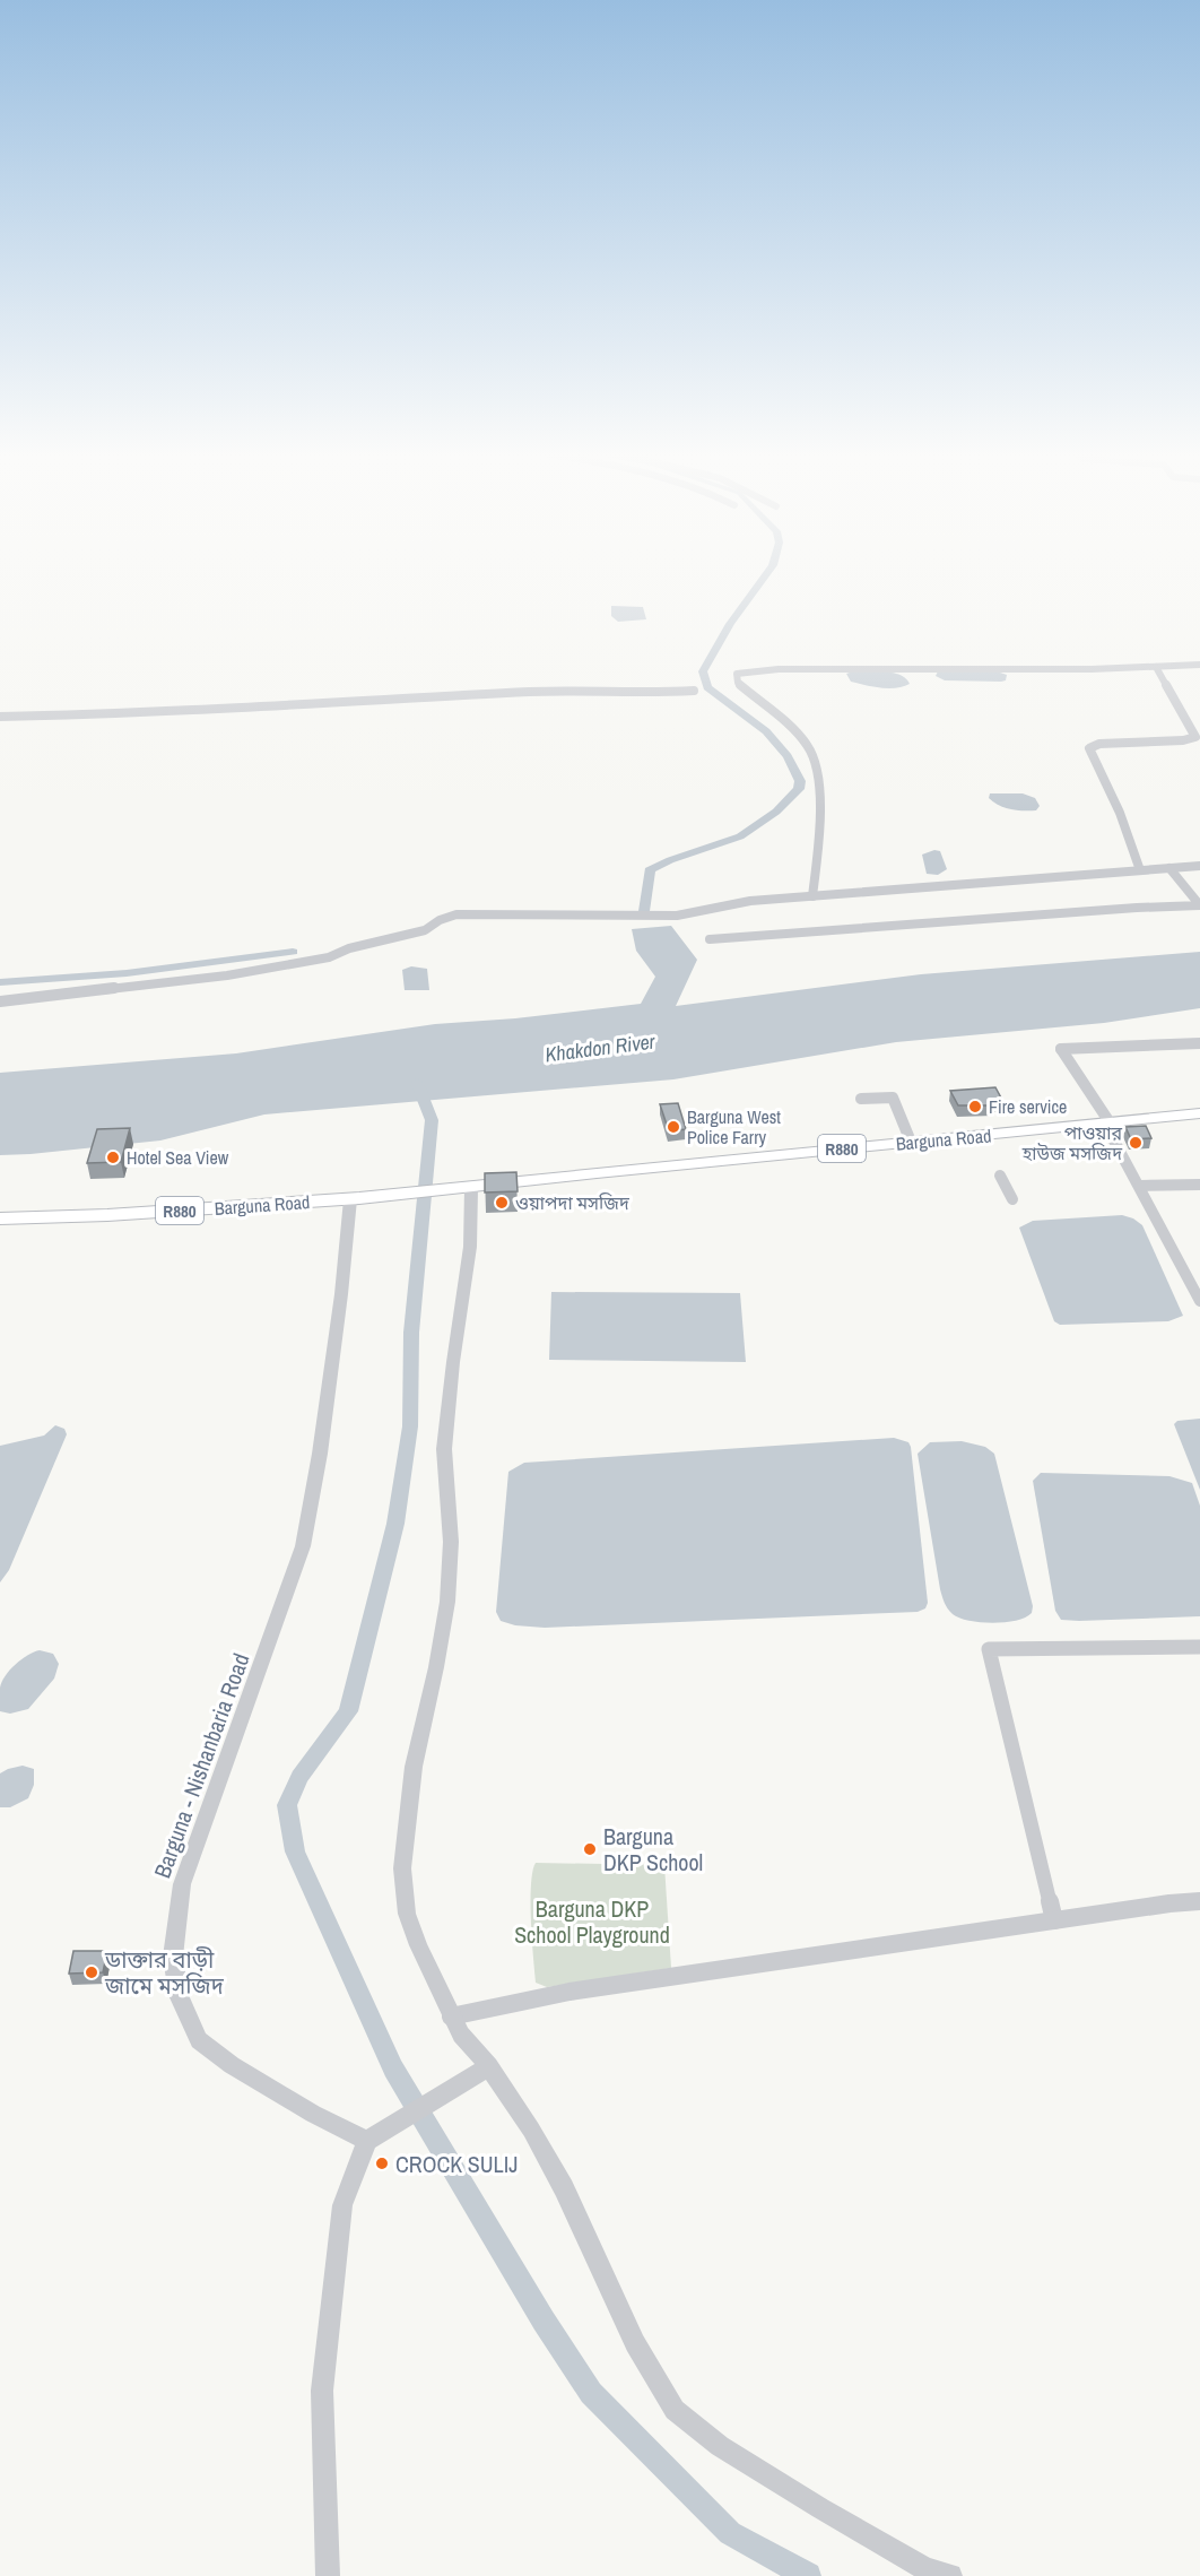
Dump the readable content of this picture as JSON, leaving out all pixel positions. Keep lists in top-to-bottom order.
{
  "streets": {
    "main road": ["Barguna Road", "R880"],
    "street": ["Barguna - Nishanbaria Road"]
  },
  "crossings": [
    ["Barguna Road", "Barguna - Nishanbaria Road"]
  ],
  "water": ["Khakdon River"],
  "parks": ["Barguna DKP School Playground"],
  "places": [
    "Fire service",
    "Barguna West Police Farry",
    "পাওয়ার হাউজ মসজিদ",
    "Hotel Sea View",
    "ওয়াপদা মসজিদ",
    "Barguna DKP School",
    "ডাক্তার বাড়ী জামে মসজিদ",
    "CROCK SULIJ"
  ]
}
